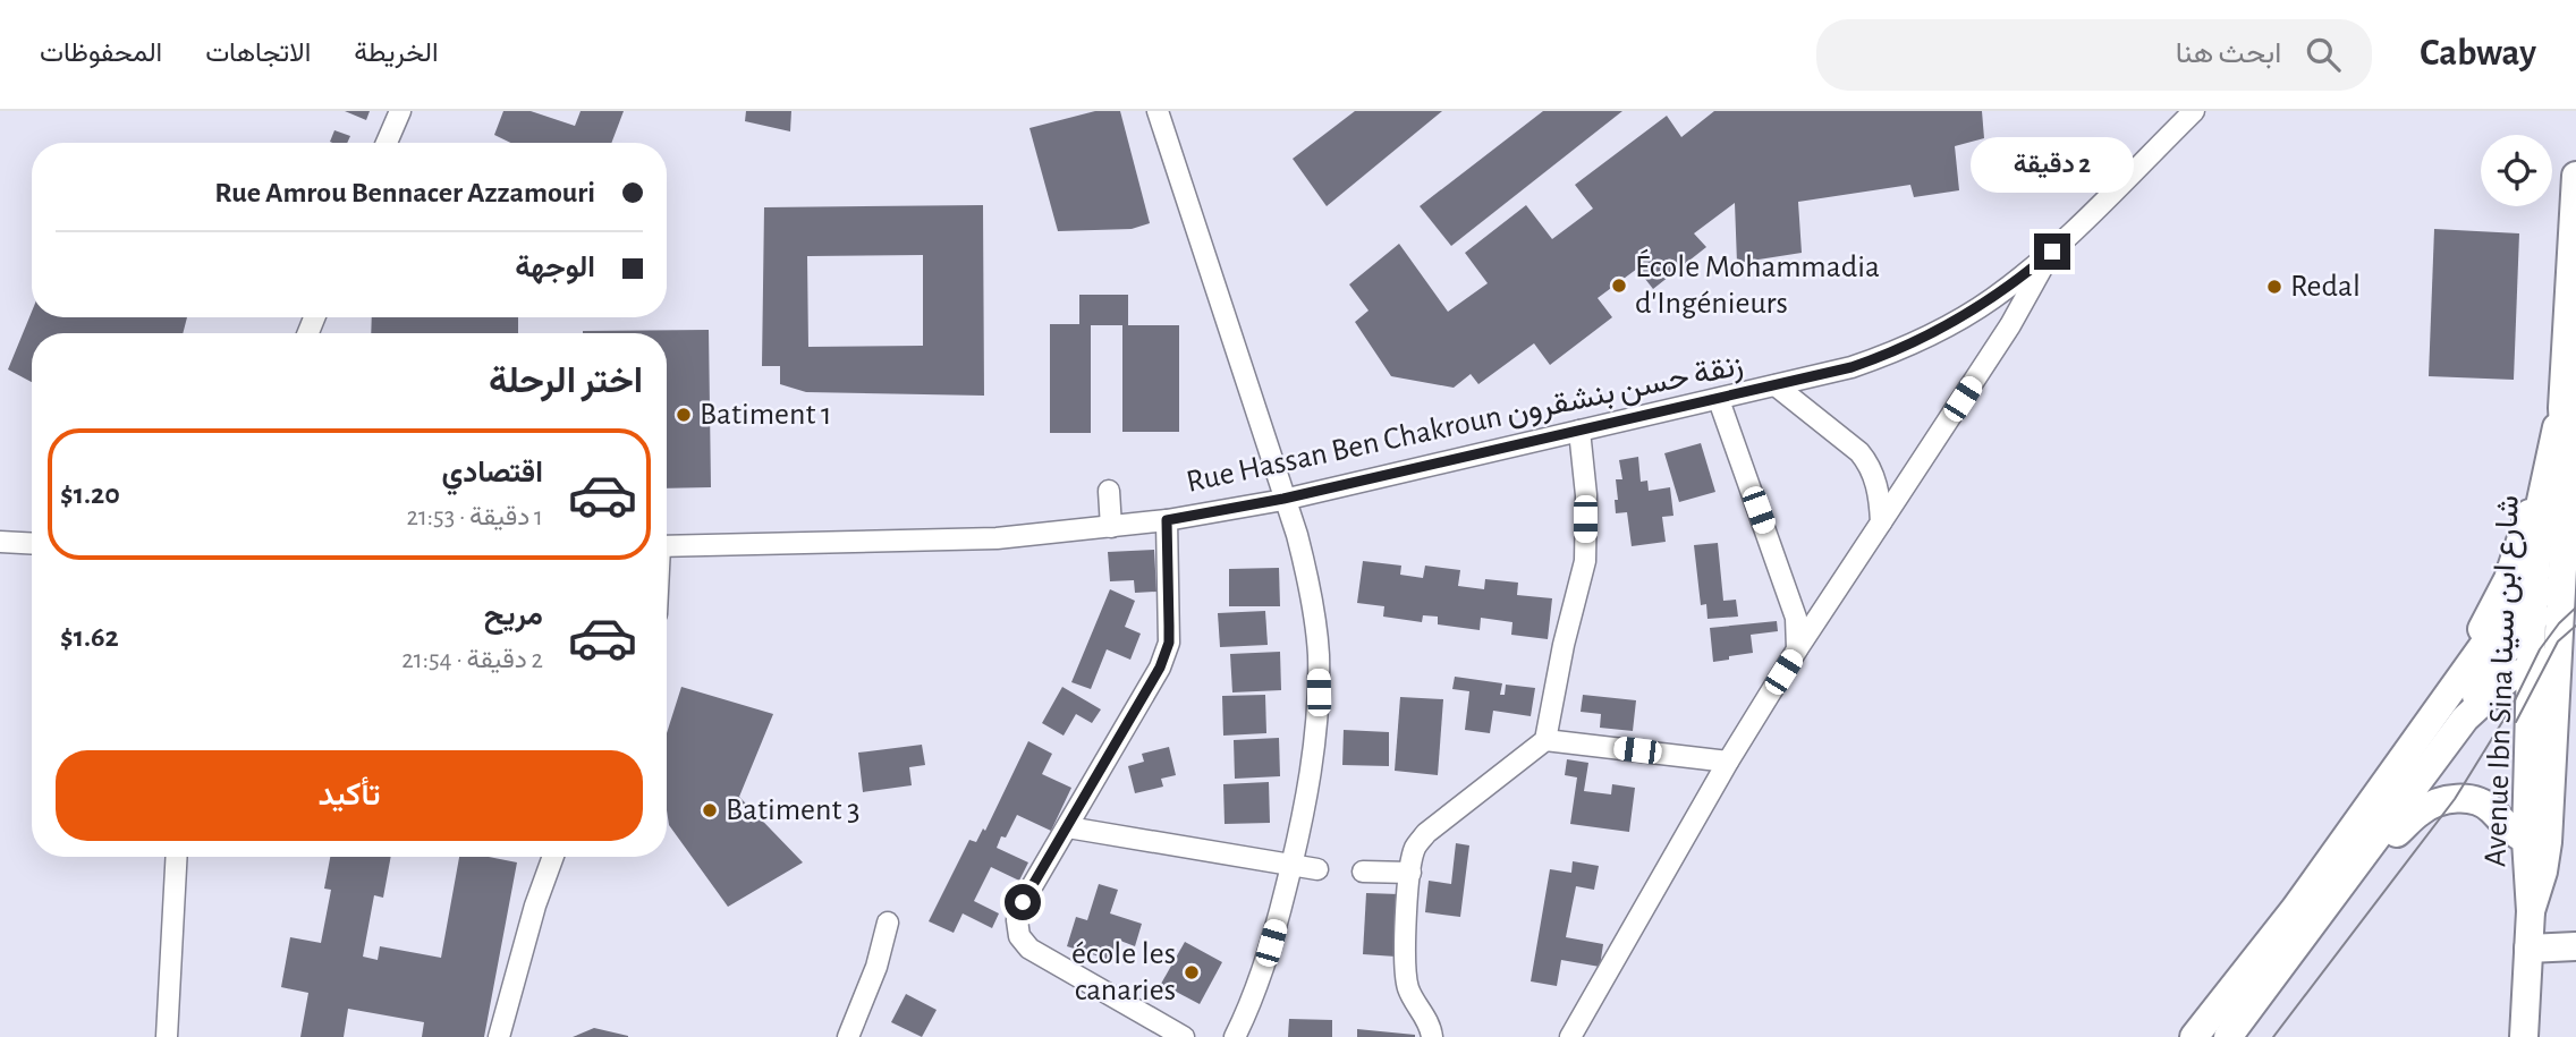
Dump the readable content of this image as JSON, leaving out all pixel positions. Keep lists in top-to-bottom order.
{
  "streets": {
    "main road": ["Avenue Ibn Sina شارع ابن سينا"],
    "street": ["Rue Hassan Ben Chakroun زنقة حسن بنشقرون"]
  },
  "places": [
    "École Mohammadia d'Ingénieurs",
    "Redal",
    "Batiment 1",
    "Batiment 3",
    "école les canaries"
  ],
  "page": {
    "header": "Cabway",
    "search": "ابحث هنا",
    "nav": ["الخريطة", "الاتجاهات", "المحفوظات"],
    "bubble": "2 دقيقة",
    "banner": ["Rue Amrou Bennacer Azzamouri", "الوجهة"],
    "heading": "اختر الرحلة",
    "list": [
      {
        "name": "اقتصادي",
        "note": "1 دقيقة · 21:53",
        "value": "$1.20"
      },
      {
        "name": "مريح",
        "note": "2 دقيقة · 21:54",
        "value": "$1.62"
      }
    ],
    "buttons": "تأكيد"
  }
}
